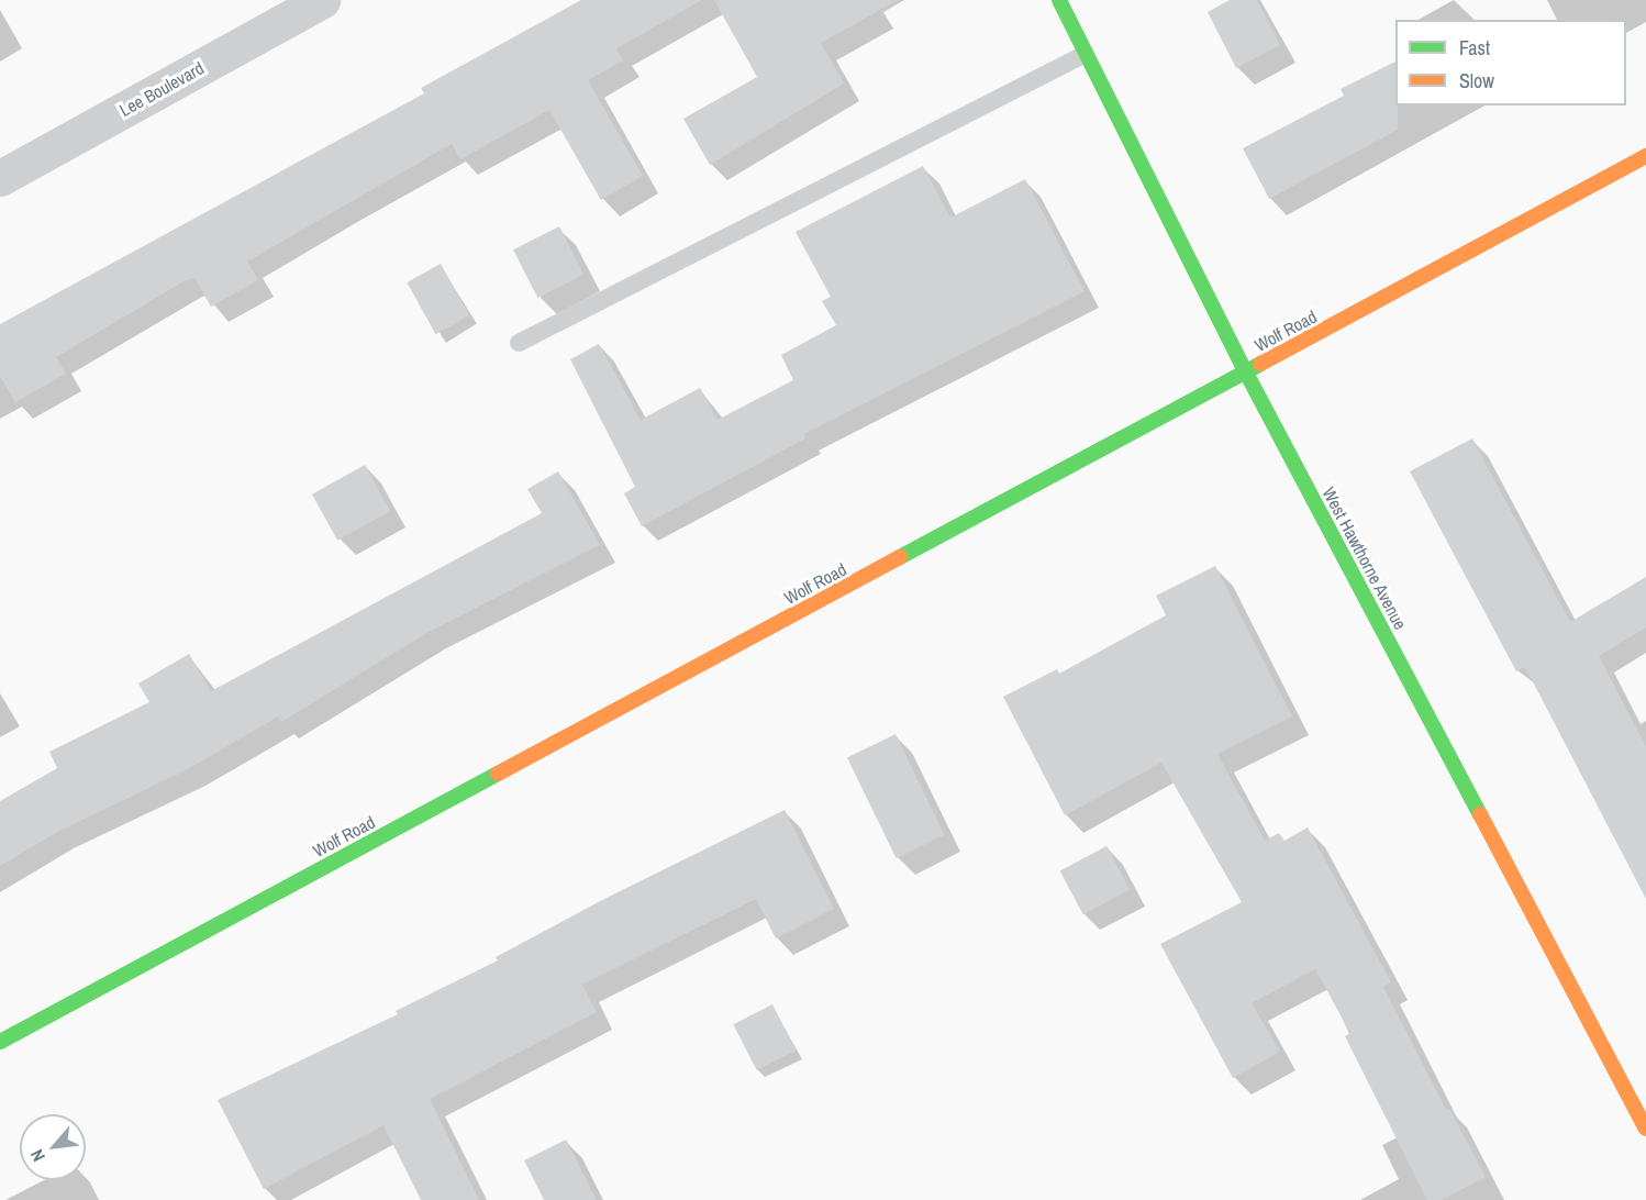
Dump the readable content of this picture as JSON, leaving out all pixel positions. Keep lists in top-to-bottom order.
{
  "streets": {
    "main road": ["Wolf Road", "West Hawthorne Avenue"],
    "street": ["Lee Boulevard"]
  },
  "crossings": [
    ["Wolf Road", "West Hawthorne Avenue"]
  ],
  "legend": ["Fast", "Slow"],
  "north": "bottom left"
}
